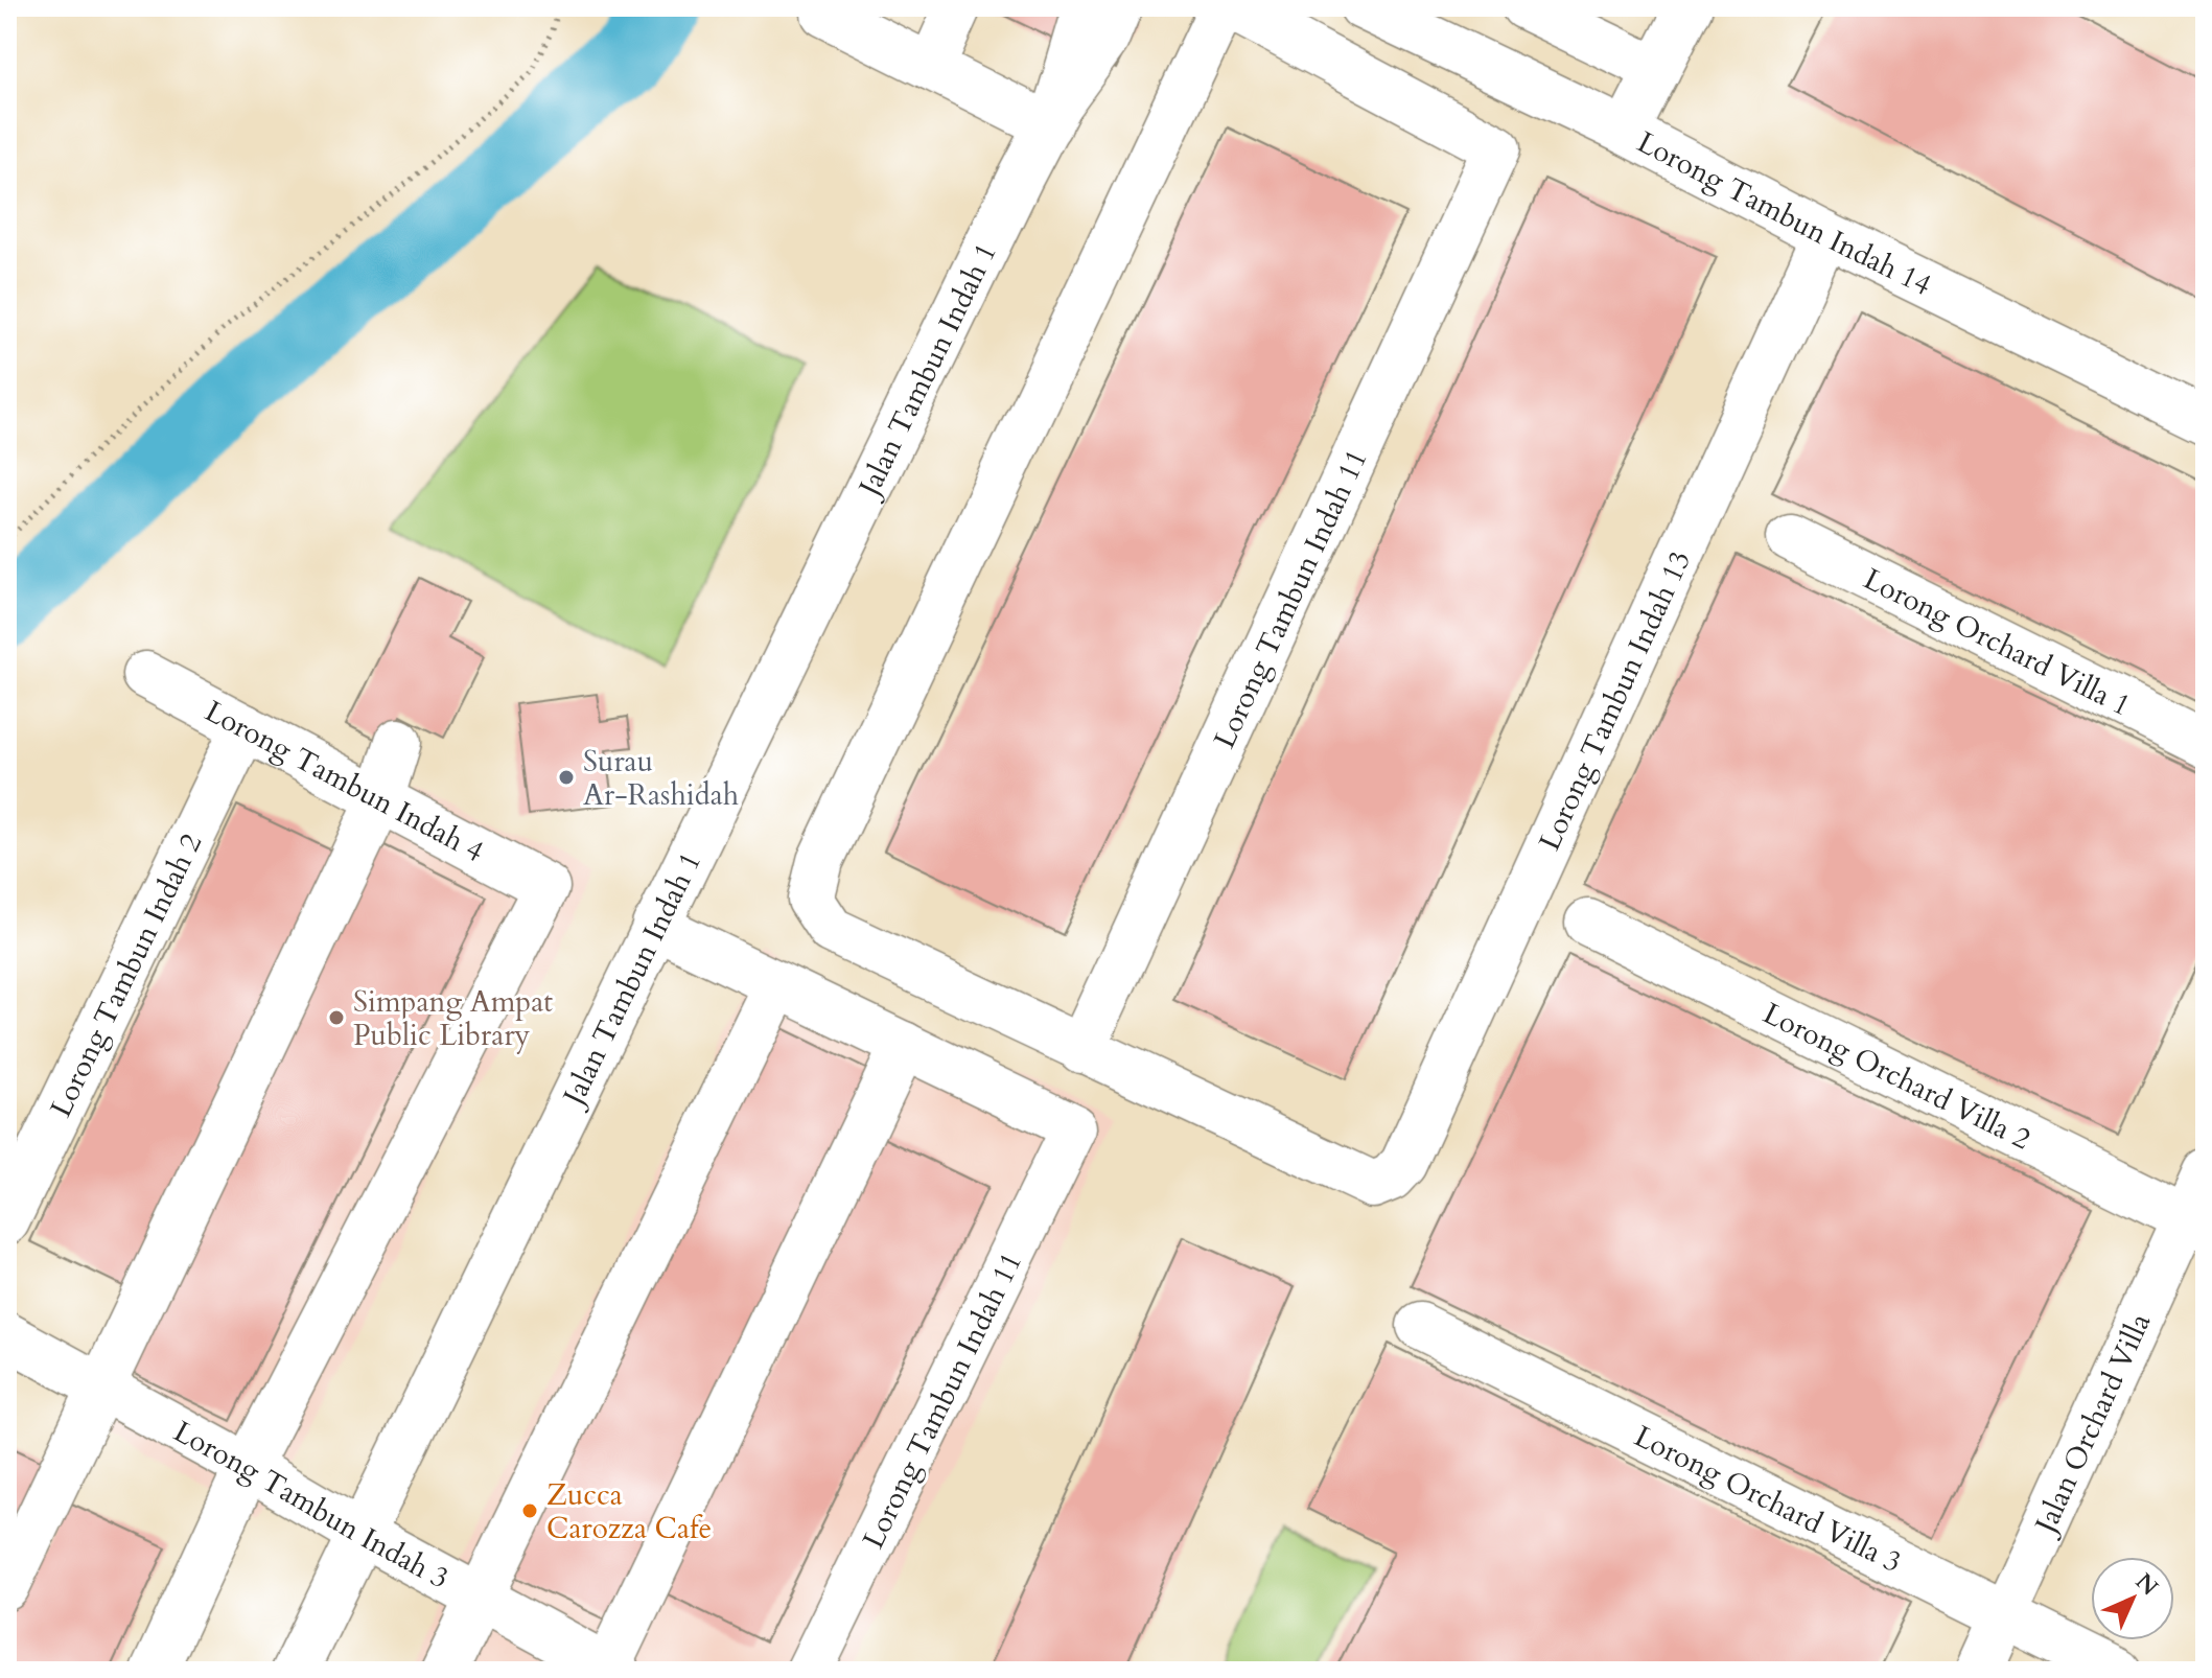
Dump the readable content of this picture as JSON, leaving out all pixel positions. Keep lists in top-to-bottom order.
{
  "streets": {
    "street": [
      "Lorong Tambun Indah 14",
      "Jalan Tambun Indah 1",
      "Lorong Tambun Indah 11",
      "Lorong Orchard Villa 1",
      "Lorong Tambun Indah 13",
      "Lorong Tambun Indah 4",
      "Lorong Tambun Indah 2",
      "Lorong Orchard Villa 2",
      "Jalan Orchard Villa",
      "Lorong Orchard Villa 3",
      "Lorong Tambun Indah 3"
    ]
  },
  "crossings": [
    ["Lorong Tambun Indah 14", "Lorong Tambun Indah 13"],
    ["Jalan Tambun Indah 1", "Lorong Tambun Indah 3"],
    ["Lorong Tambun Indah 11", "Lorong Tambun Indah 13"],
    ["Lorong Tambun Indah 4", "Lorong Tambun Indah 2"],
    ["Lorong Tambun Indah 4", "Lorong Tambun Indah 3"],
    ["Lorong Orchard Villa 2", "Jalan Orchard Villa"],
    ["Jalan Orchard Villa", "Lorong Orchard Villa 3"]
  ],
  "places": ["Surau Ar-Rashidah", "Simpang Ampat Public Library", "Zucca Carozza Cafe"],
  "north": "top right"
}
